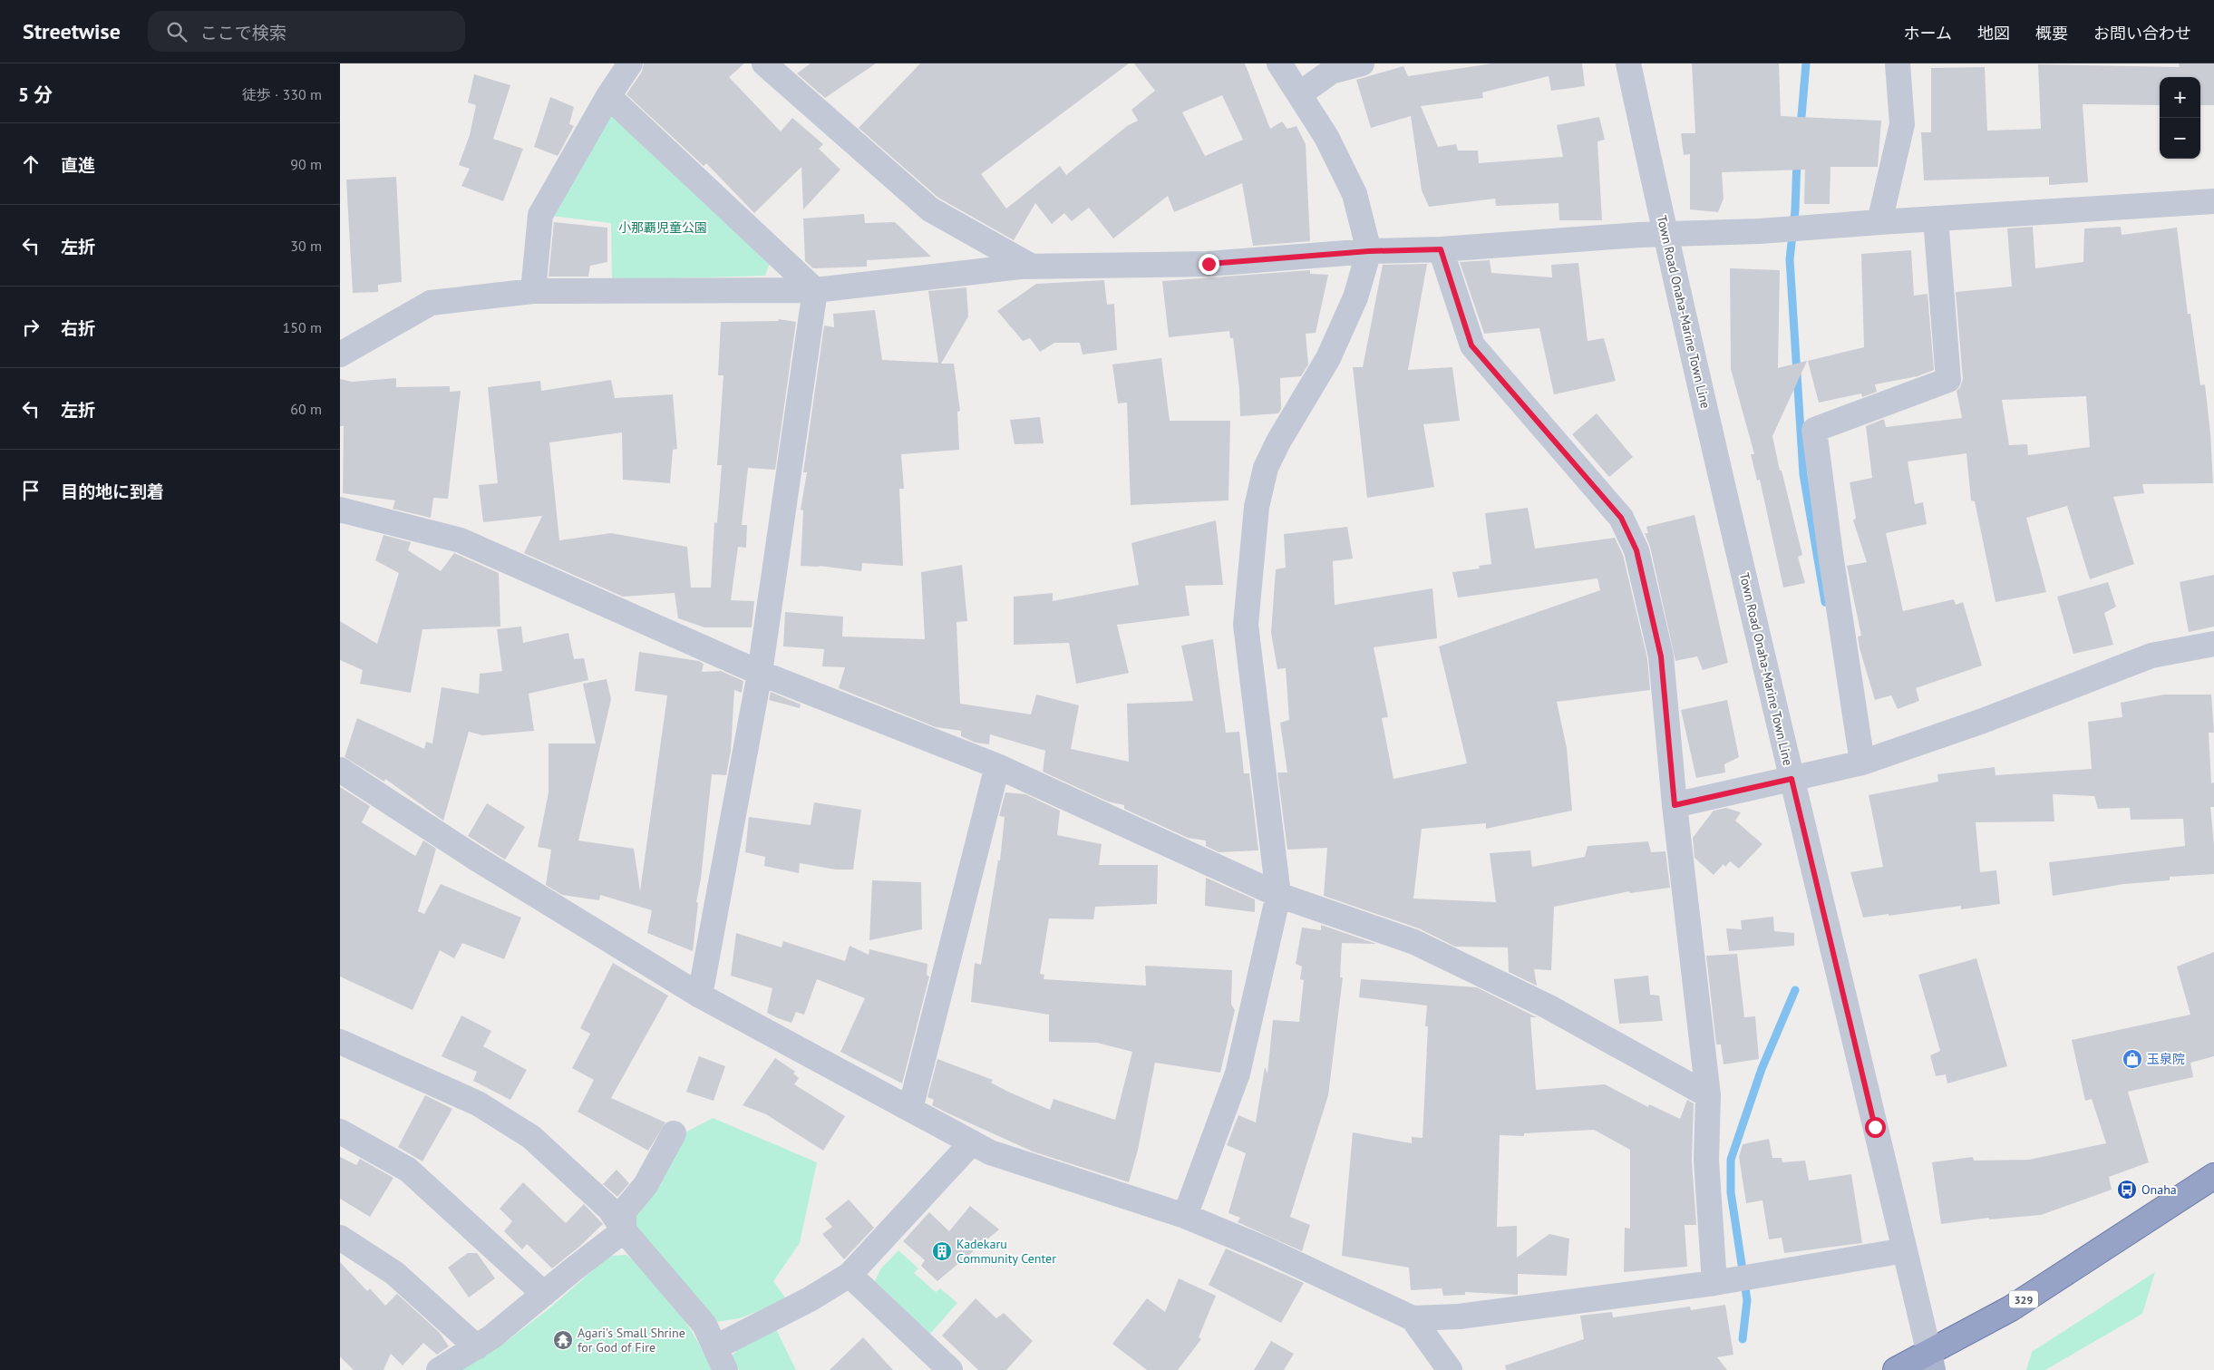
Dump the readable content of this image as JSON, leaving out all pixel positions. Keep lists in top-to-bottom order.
{
  "streets": {
    "highway": ["329"],
    "street": ["Town Road Onaha-Marine Town Line"]
  },
  "crossings": [
    ["Town Road Onaha-Marine Town Line", "329"]
  ],
  "parks": ["小那覇児童公園"],
  "places": {
    "shop": ["玉泉院"],
    "bus stop": ["Onaha"],
    "building": ["Kadekaru Community Center"],
    "temple": ["Agari's Small Shrine for God of Fire"]
  },
  "page": {
    "header": "Streetwise",
    "search": "ここで検索",
    "nav": [
      "ホーム",
      "地図",
      "概要",
      "お問い合わせ"
    ],
    "heading": ["5 分", "徒歩 · 330 m"],
    "map_buttons": ["+", "−"],
    "list": [
      ["直進", "90 m"],
      ["左折", "30 m"],
      ["右折", "150 m"],
      ["左折", "60 m"],
      "目的地に到着"
    ]
  }
}
